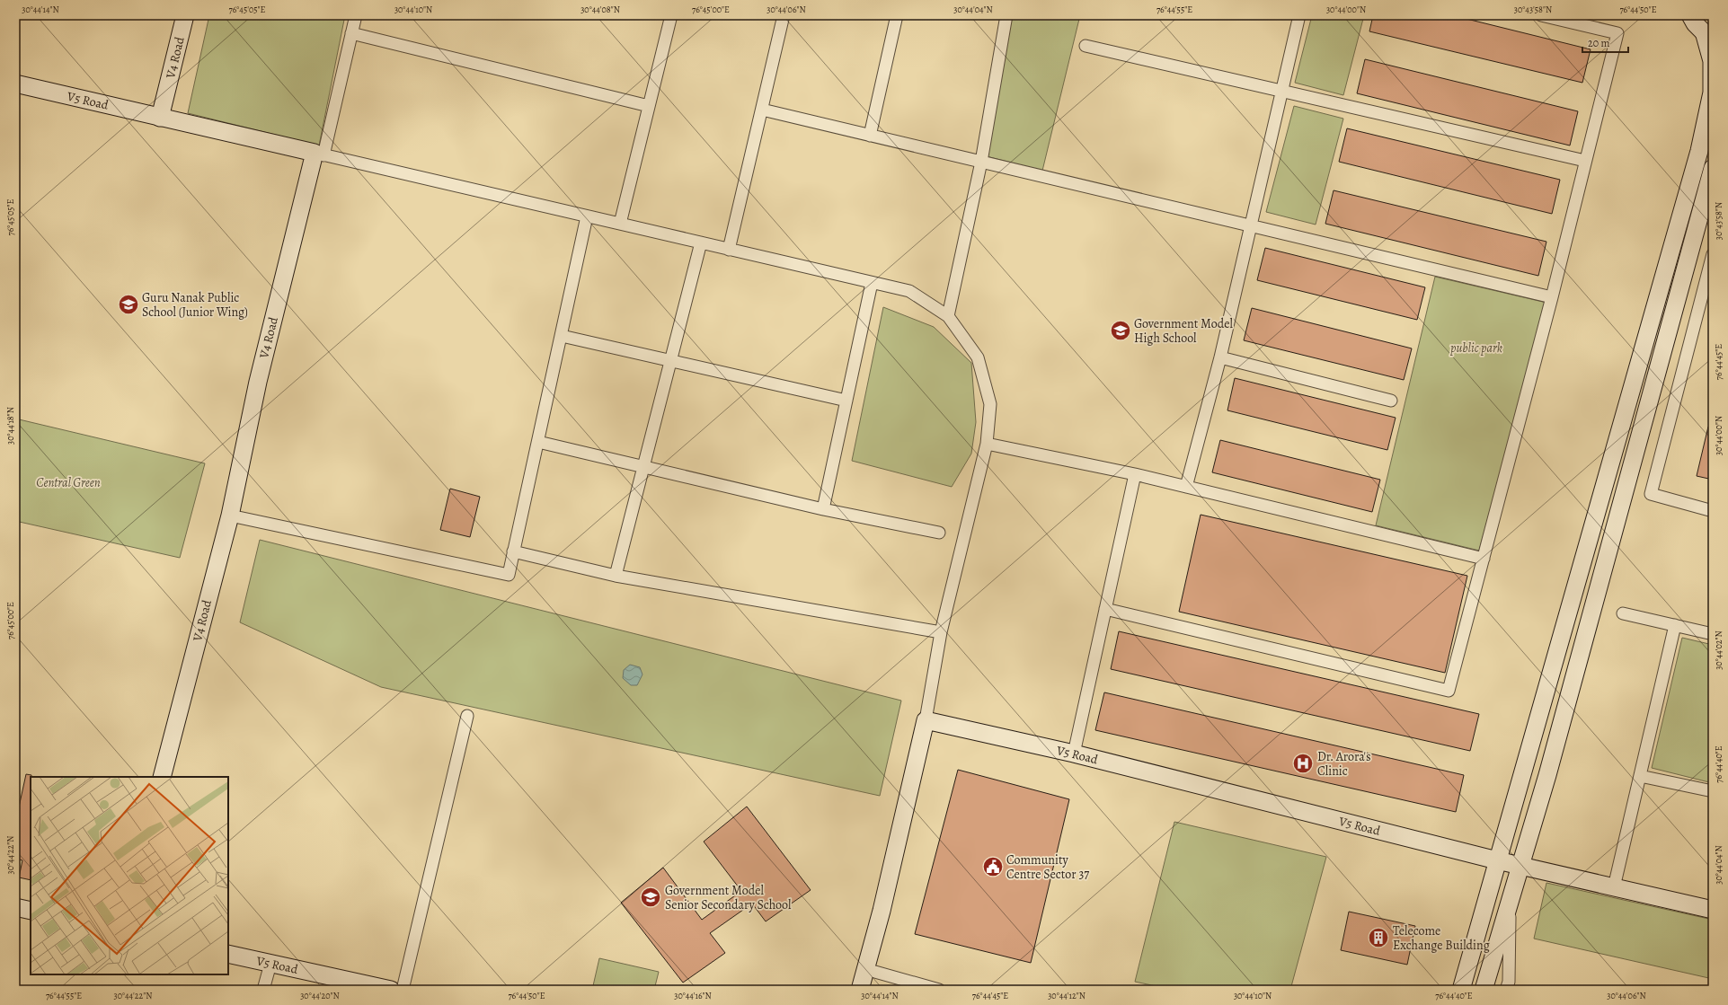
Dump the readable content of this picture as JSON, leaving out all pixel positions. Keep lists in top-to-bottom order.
{
  "streets": {
    "street": ["V4 Road", "V5 Road"]
  },
  "crossings": [
    ["V4 Road", "V5 Road"]
  ],
  "parks": ["public park", "Central Green"],
  "places": {
    "school or university": ["Guru Nanak Public School (Junior Wing)", "Government Model High School", "Government Model Senior Secondary School"],
    "hospital": ["Dr. Arora's Clinic"],
    "public building": ["Community Centre Sector 37"],
    "building": ["Telecome Exchange Building"]
  },
  "scale_bar": "20 m",
  "coordinates": [
    "30°44'14\"N",
    "76°45'05\"E",
    "30°44'10\"N",
    "30°44'08\"N",
    "76°45'00\"E",
    "30°44'06\"N",
    "30°44'04\"N",
    "76°44'55\"E",
    "30°44'00\"N",
    "30°43'58\"N",
    "76°44'50\"E",
    "76°44'45\"E",
    "30°44'18\"N",
    "30°44'02\"N",
    "76°44'40\"E",
    "30°44'22\"N",
    "30°44'20\"N",
    "30°44'16\"N",
    "30°44'12\"N"
  ]
}
